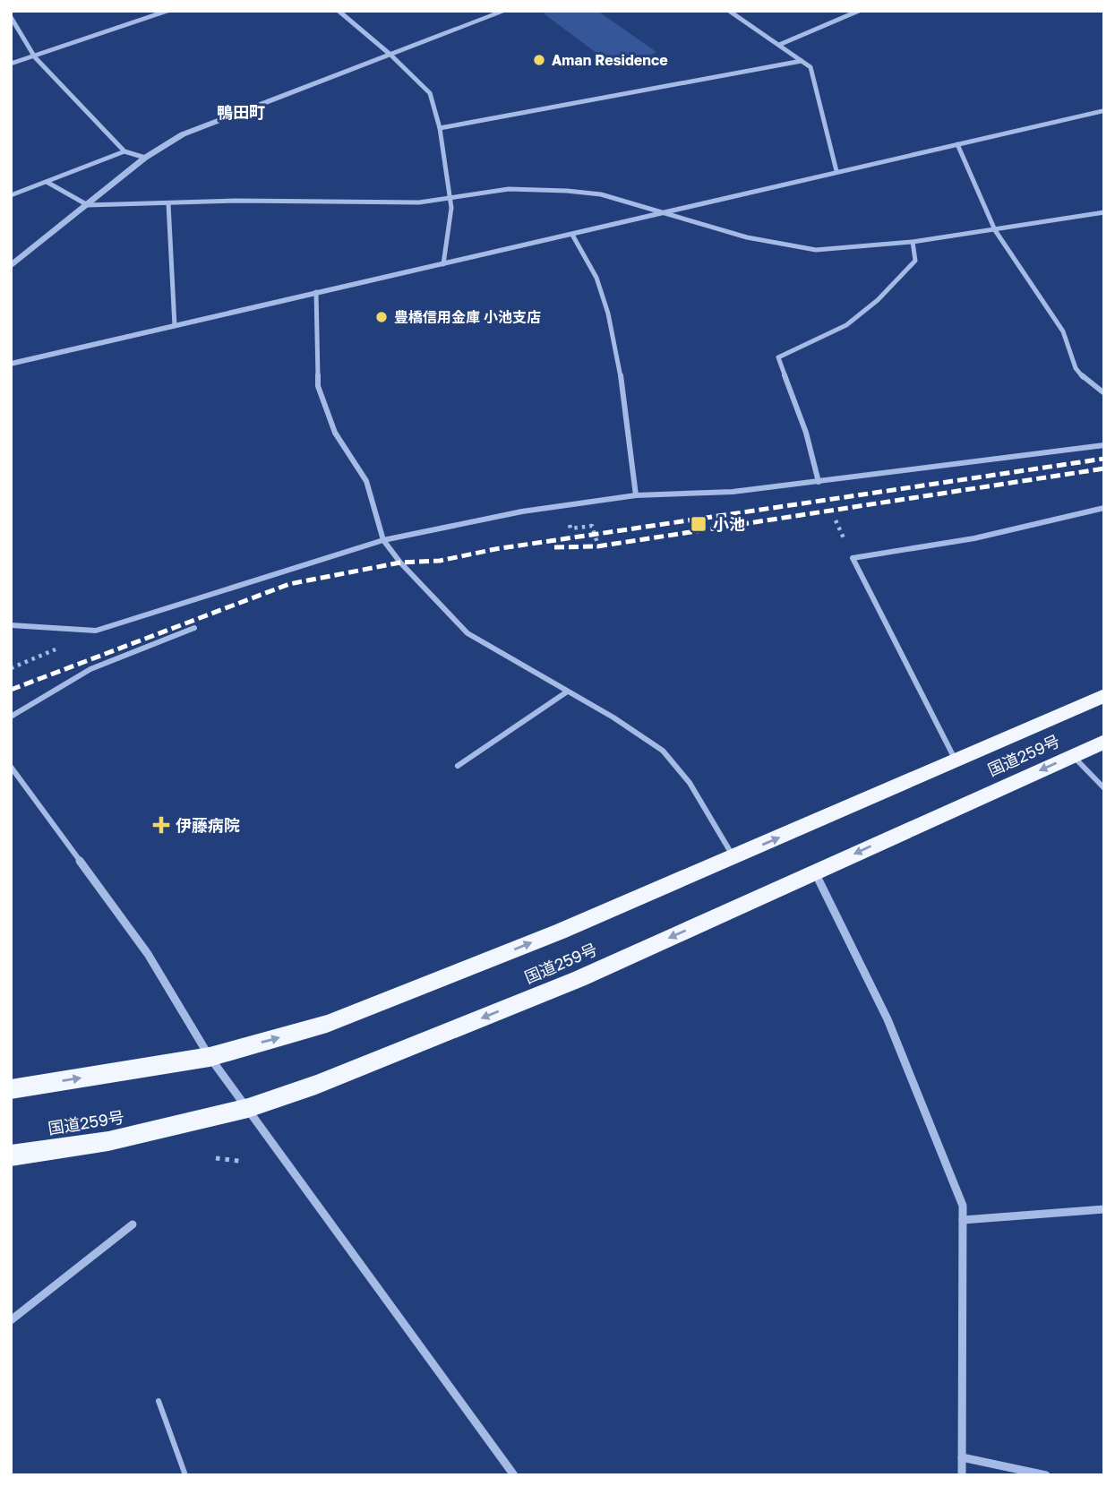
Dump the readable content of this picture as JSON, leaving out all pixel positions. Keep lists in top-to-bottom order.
{
  "streets": {
    "highway": ["国道259号"]
  },
  "districts": ["鴨田町"],
  "places": {
    "other": ["Aman Residence", "豊橋信用金庫 小池支店"],
    "transit": ["小池"],
    "health": ["伊藤病院"]
  }
}
